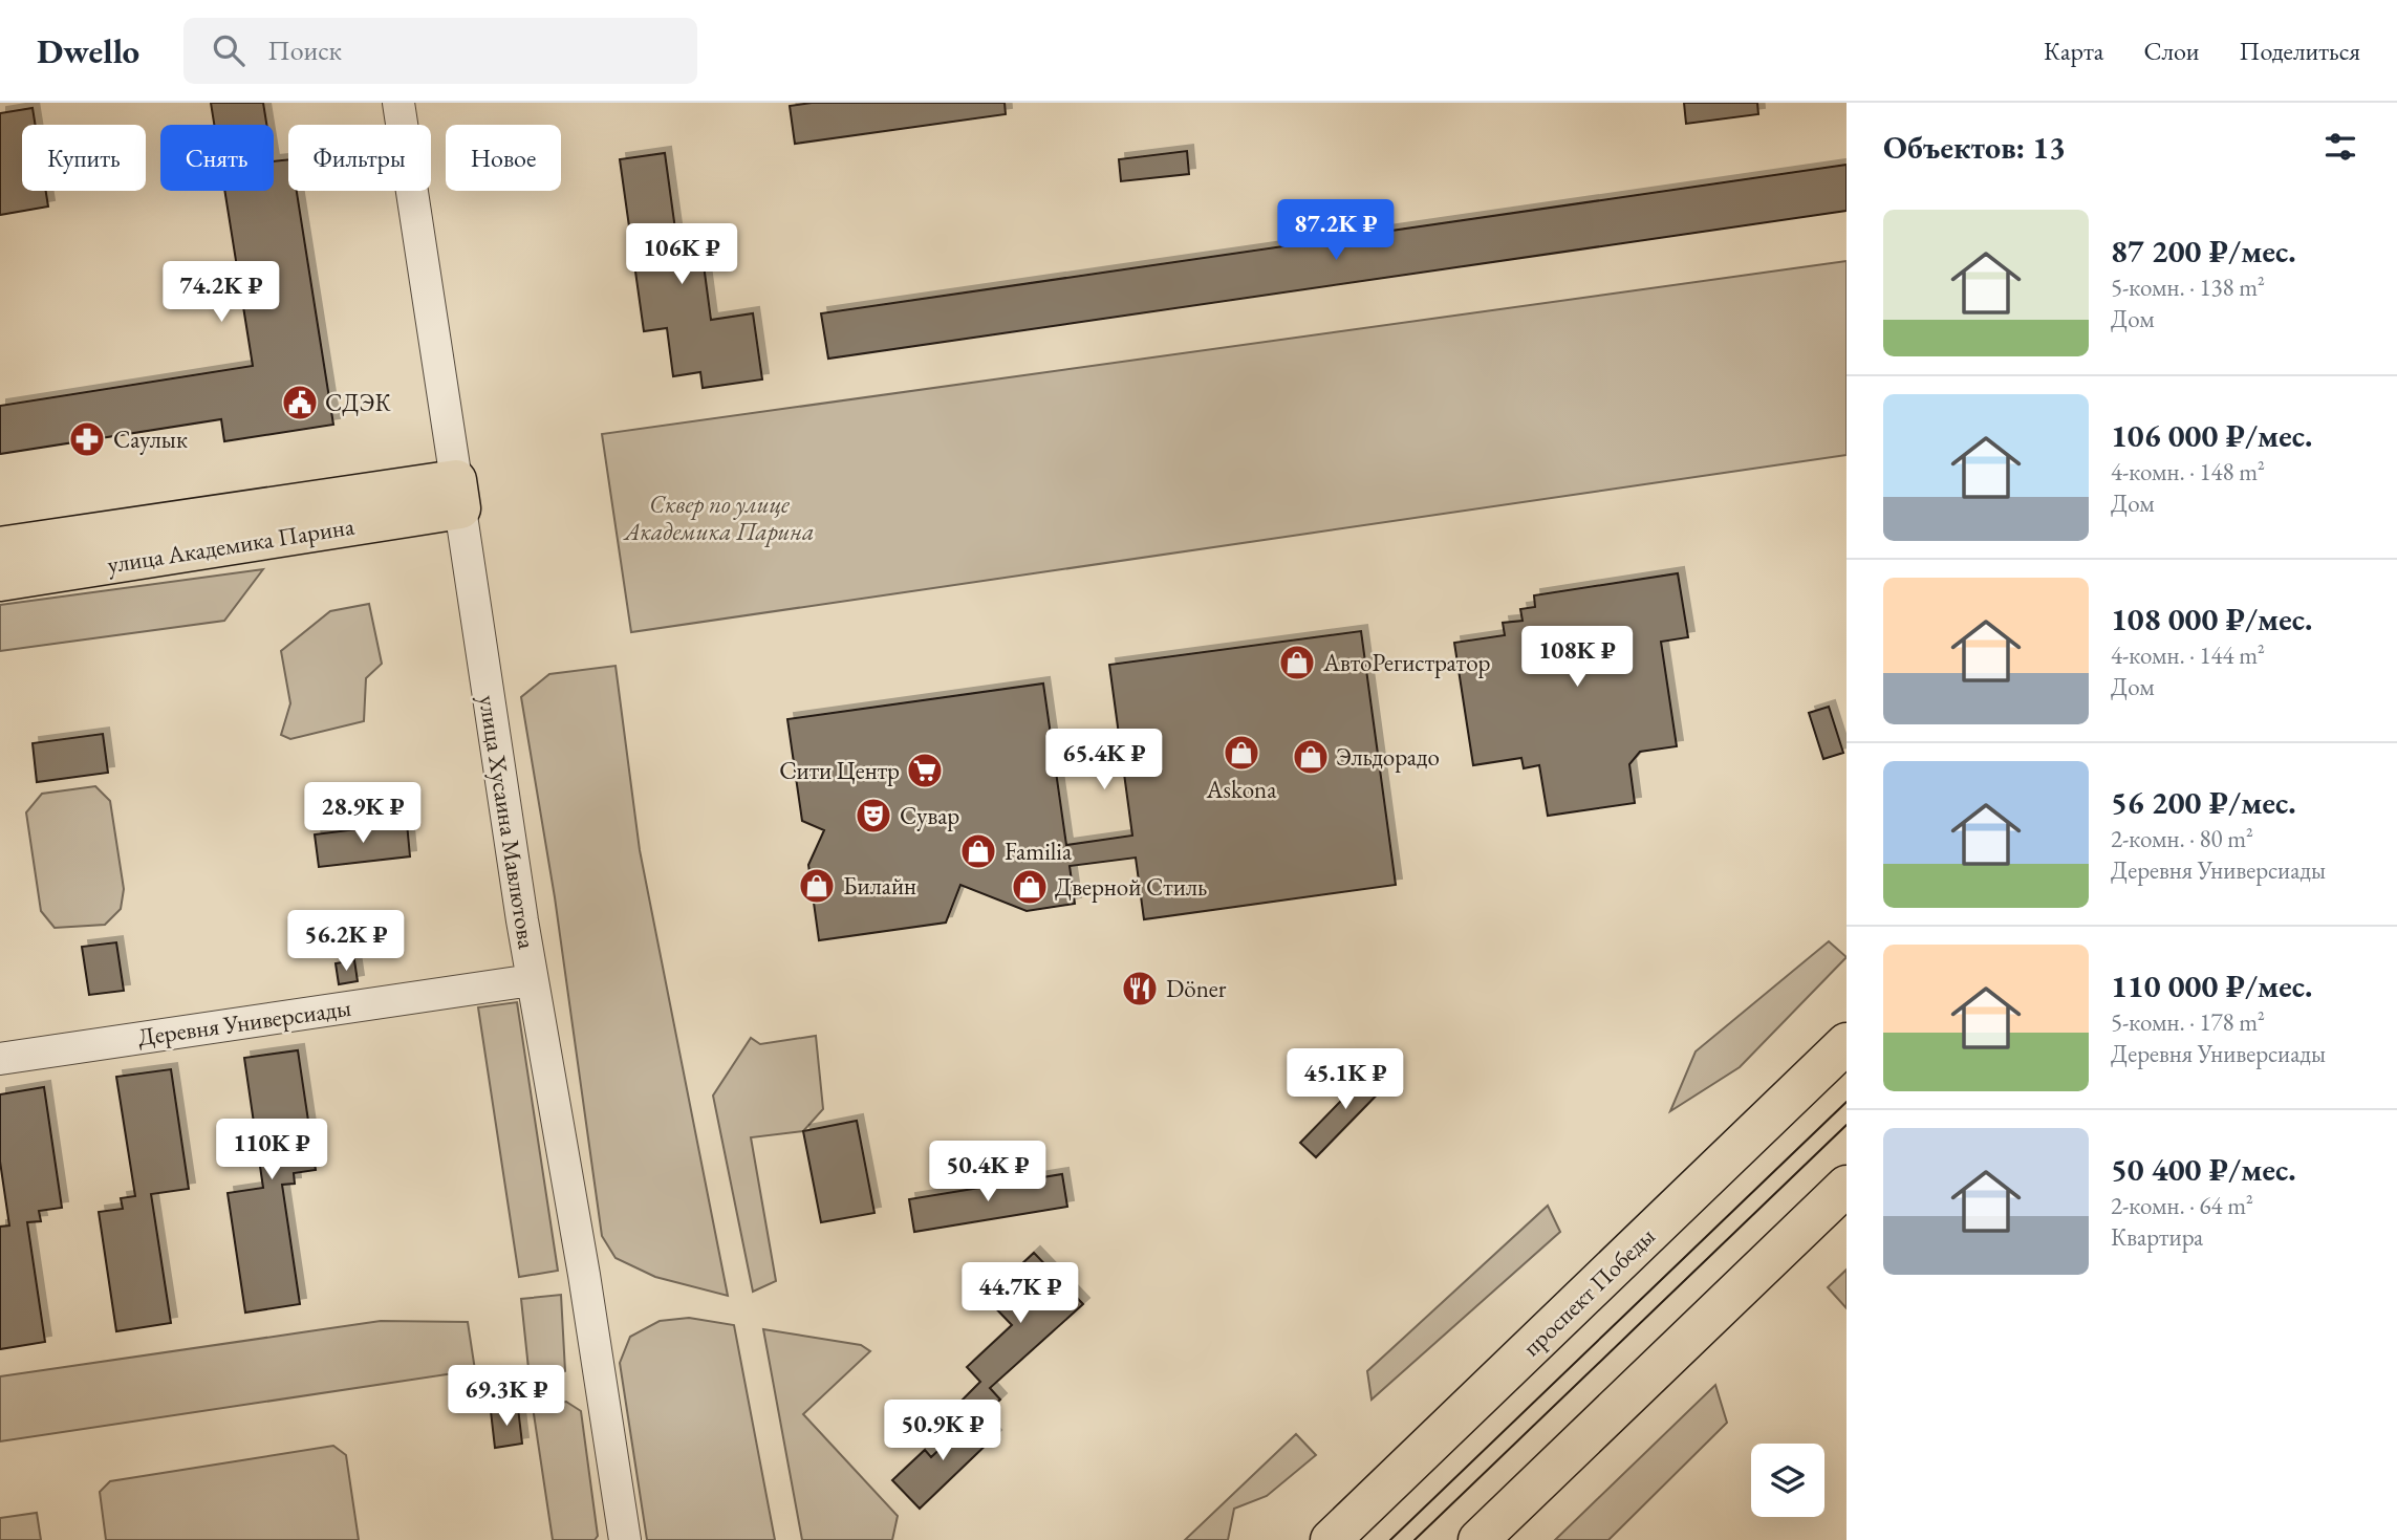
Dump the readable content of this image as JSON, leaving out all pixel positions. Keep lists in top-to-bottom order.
{
  "streets": {
    "main road": ["улица Академика Парина", "проспект Победы"],
    "street": ["улица Хусаина Мавлютова", "Деревня Универсиады"]
  },
  "crossings": [
    ["улица Академика Парина", "улица Хусаина Мавлютова"],
    ["улица Хусаина Мавлютова", "Деревня Универсиады"]
  ],
  "parks": ["Сквер по улице Академика Парина"],
  "places": {
    "public building": ["СДЭК"],
    "pharmacy": ["Саулык"],
    "shop": [
      "АвтоРегистратор",
      "Askona",
      "Эльдорадо",
      "Familia",
      "Билайн",
      "Дверной Стиль"
    ],
    "supermarket": ["Сити Центр"],
    "theatre": ["Сувар"],
    "restaurant": ["Döner"]
  },
  "page": {
    "header": "Dwello",
    "search": "Поиск",
    "nav": ["Карта", "Слои", "Поделиться"],
    "heading": "Объектов: 13",
    "chip": [
      "Купить",
      "Снять",
      "Фильтры",
      "Новое"
    ],
    "list": [
      {
        "name": "87 200 ₽/мес.",
        "note": "5-комн. · 138 m² · Дом"
      },
      {
        "name": "106 000 ₽/мес.",
        "note": "4-комн. · 148 m² · Дом"
      },
      {
        "name": "108 000 ₽/мес.",
        "note": "4-комн. · 144 m² · Дом"
      },
      {
        "name": "56 200 ₽/мес.",
        "note": "2-комн. · 80 m² · Деревня Универсиады"
      },
      {
        "name": "110 000 ₽/мес.",
        "note": "5-комн. · 178 m² · Деревня Универсиады"
      },
      {
        "name": "50 400 ₽/мес.",
        "note": "2-комн. · 64 m² · Квартира"
      }
    ],
    "price": [
      "87.2K ₽",
      "106K ₽",
      "74.2K ₽",
      "108K ₽",
      "65.4K ₽",
      "28.9K ₽",
      "56.2K ₽",
      "45.1K ₽",
      "110K ₽",
      "50.4K ₽",
      "44.7K ₽",
      "69.3K ₽",
      "50.9K ₽"
    ]
  }
}
